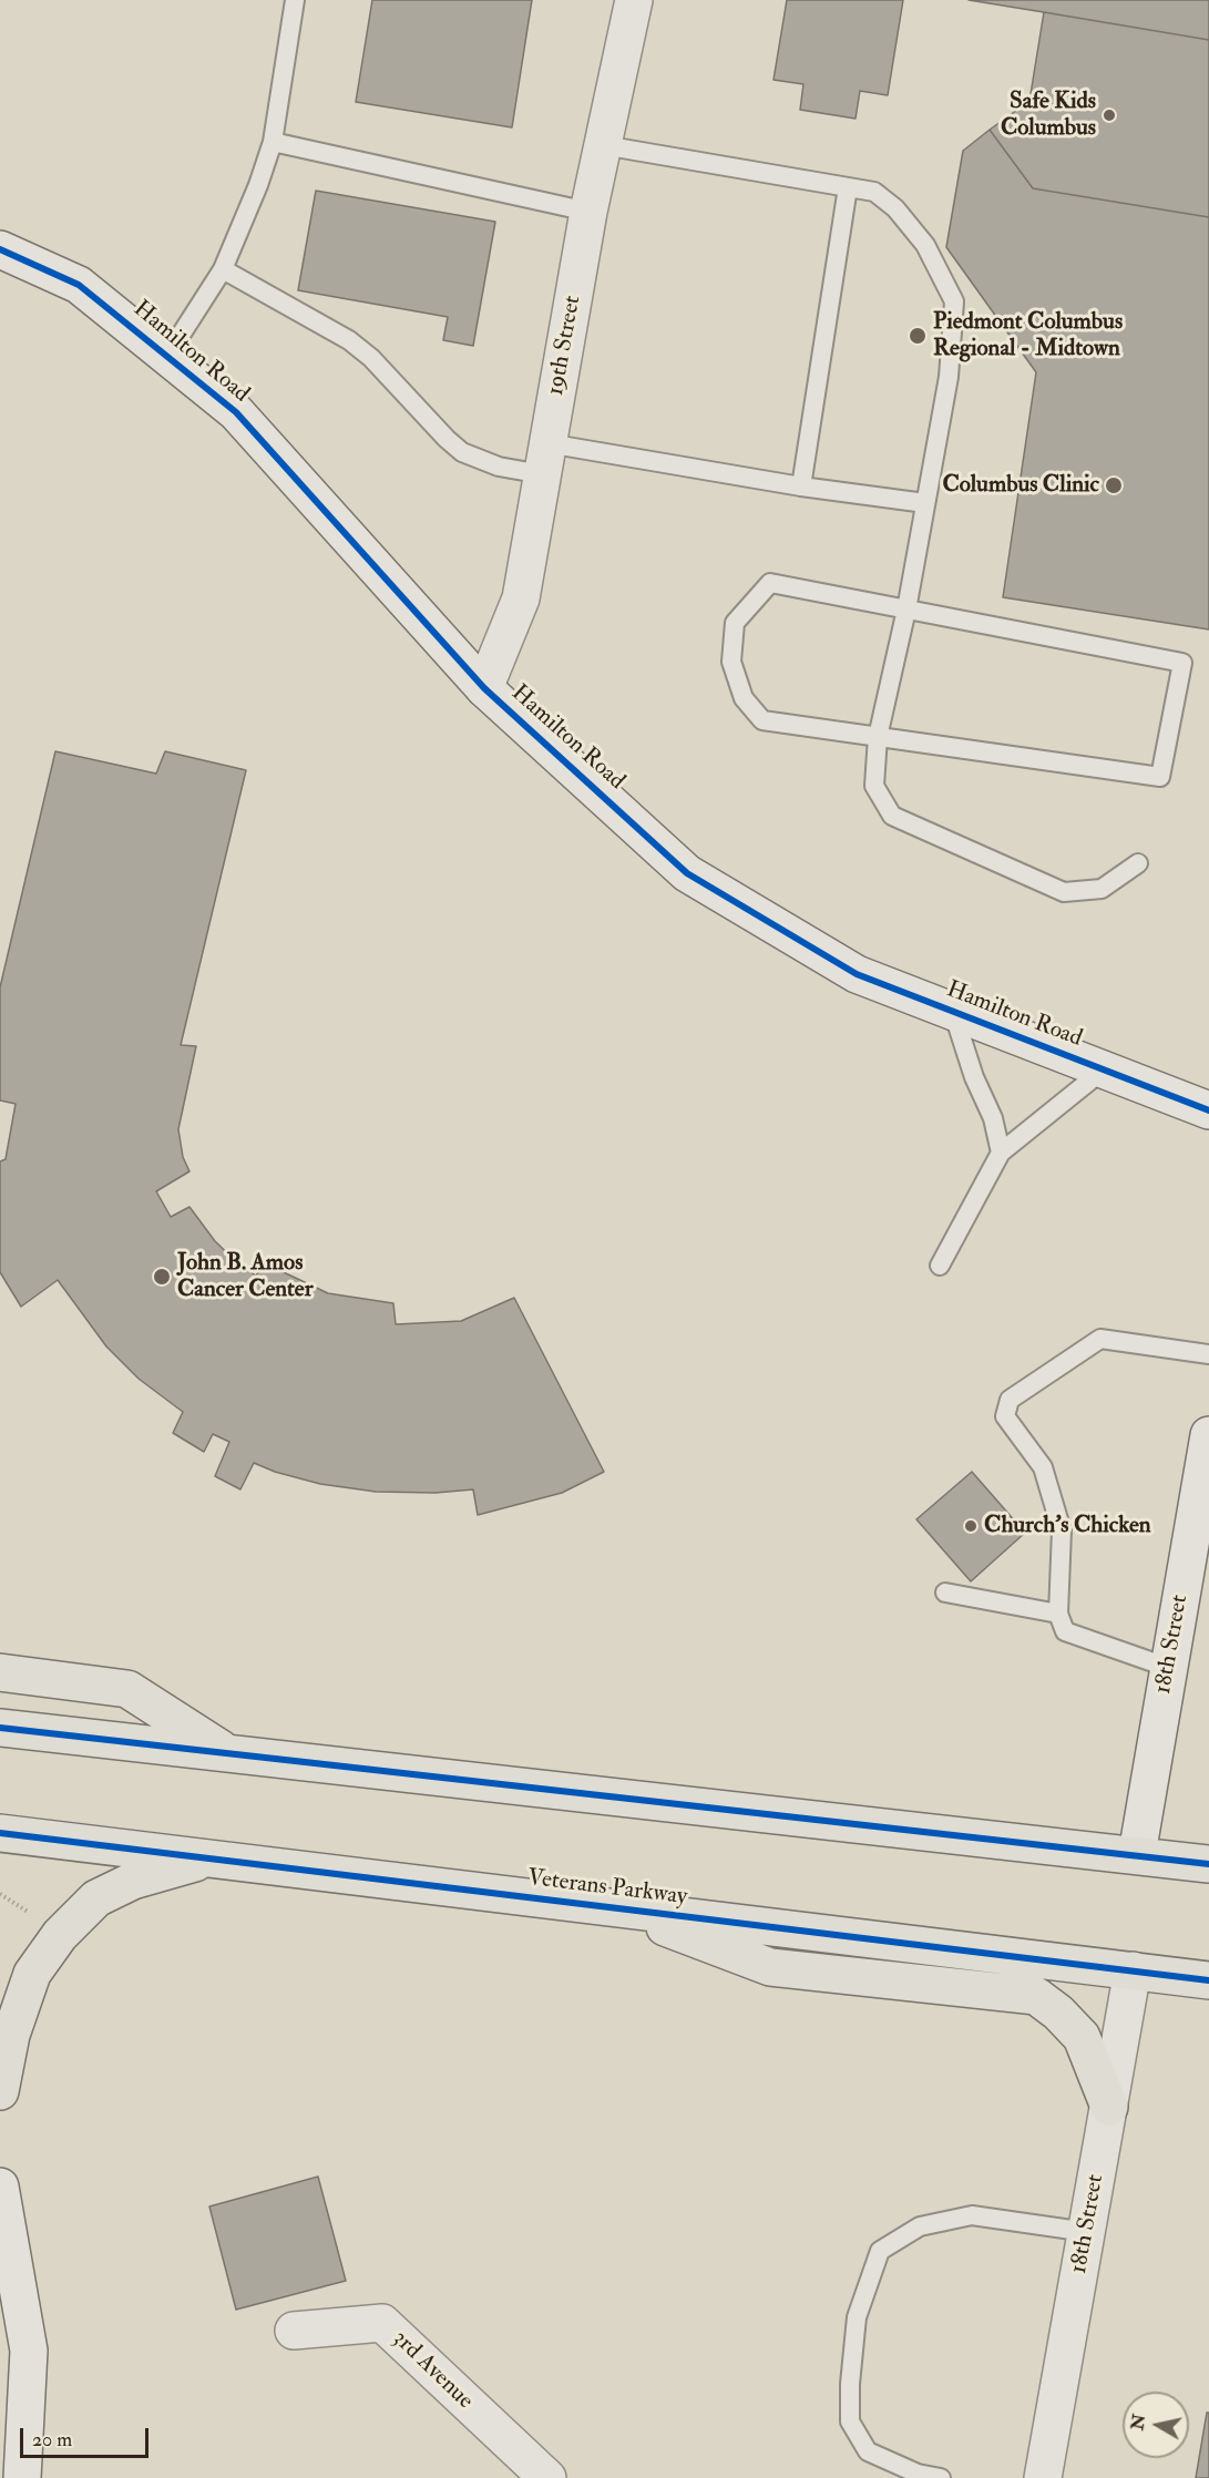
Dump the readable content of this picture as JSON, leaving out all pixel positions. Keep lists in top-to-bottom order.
{
  "streets": {
    "main road": ["Veterans Parkway"],
    "street": [
      "19th Street",
      "Hamilton Road",
      "18th Street",
      "3rd Avenue"
    ]
  },
  "crossings": [
    ["19th Street", "Hamilton Road"],
    ["18th Street", "Veterans Parkway"]
  ],
  "places": [
    "Safe Kids Columbus",
    "Piedmont Columbus Regional - Midtown",
    "Columbus Clinic",
    "John B. Amos Cancer Center",
    "Church's Chicken"
  ],
  "scale_bar": "20 m",
  "north": "left"
}
